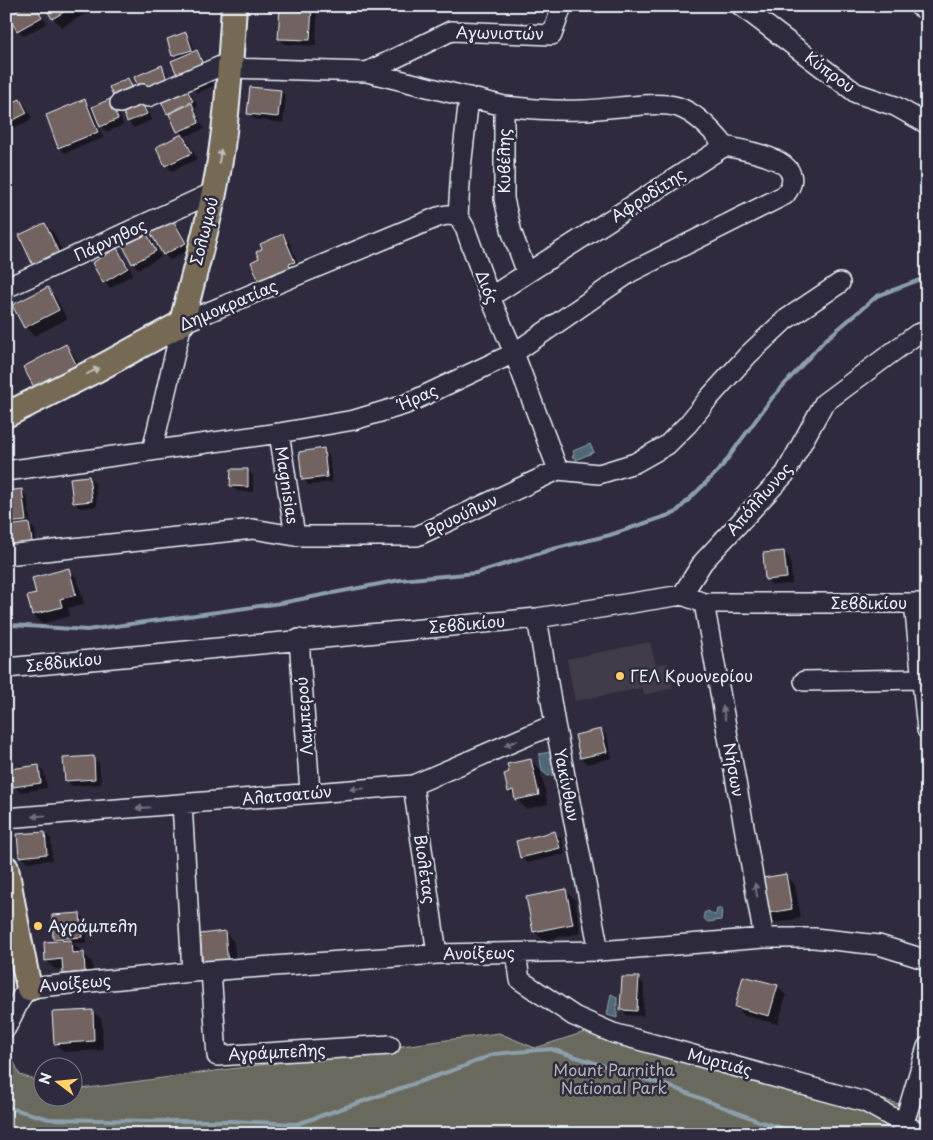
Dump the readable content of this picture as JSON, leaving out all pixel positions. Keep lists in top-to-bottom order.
{
  "streets": {
    "main road": ["Σολωμού", "Δημοκρατίας"],
    "street": [
      "Αγωνιστών",
      "Κύπρου",
      "Κυβέλης",
      "Αφροδίτης",
      "Πάρνηθος",
      "Διός",
      "Ήρας",
      "Magnisias",
      "Απόλλωνος",
      "Βρυούλων",
      "Σεβδικίου",
      "Λαμπερού",
      "Νήσων",
      "Υακίνθων",
      "Αλατσατών",
      "Βιολέτας",
      "Ανοίξεως",
      "Αγράμπελης",
      "Μυρτιάς"
    ]
  },
  "crossings": [
    ["Κυβέλης", "Αφροδίτης"],
    ["Αφροδίτης", "Διός"],
    ["Αφροδίτης", "Ήρας"],
    ["Σολωμού", "Πάρνηθος"],
    ["Σολωμού", "Δημοκρατίας"],
    ["Σολωμού", "Ήρας"],
    ["Διός", "Δημοκρατίας"],
    ["Διός", "Ήρας"],
    ["Διός", "Βρυούλων"],
    ["Ήρας", "Magnisias"],
    ["Magnisias", "Βρυούλων"],
    ["Απόλλωνος", "Σεβδικίου"],
    ["Σεβδικίου", "Λαμπερού"],
    ["Σεβδικίου", "Νήσων"],
    ["Σεβδικίου", "Υακίνθων"],
    ["Λαμπερού", "Αλατσατών"],
    ["Νήσων", "Ανοίξεως"],
    ["Υακίνθων", "Αλατσατών"],
    ["Υακίνθων", "Ανοίξεως"],
    ["Αλατσατών", "Βιολέτας"],
    ["Αλατσατών", "Αγράμπελης"],
    ["Βιολέτας", "Ανοίξεως"],
    ["Ανοίξεως", "Αγράμπελης"],
    ["Ανοίξεως", "Μυρτιάς"]
  ],
  "one_way": ["Δημοκρατίας", "Νήσων", "Αλατσατών"],
  "parks": ["Mount Parnitha National Park"],
  "places": ["ΓΕΛ Κρυονερίου", "Αγράμπελη"],
  "north": "left"
}
